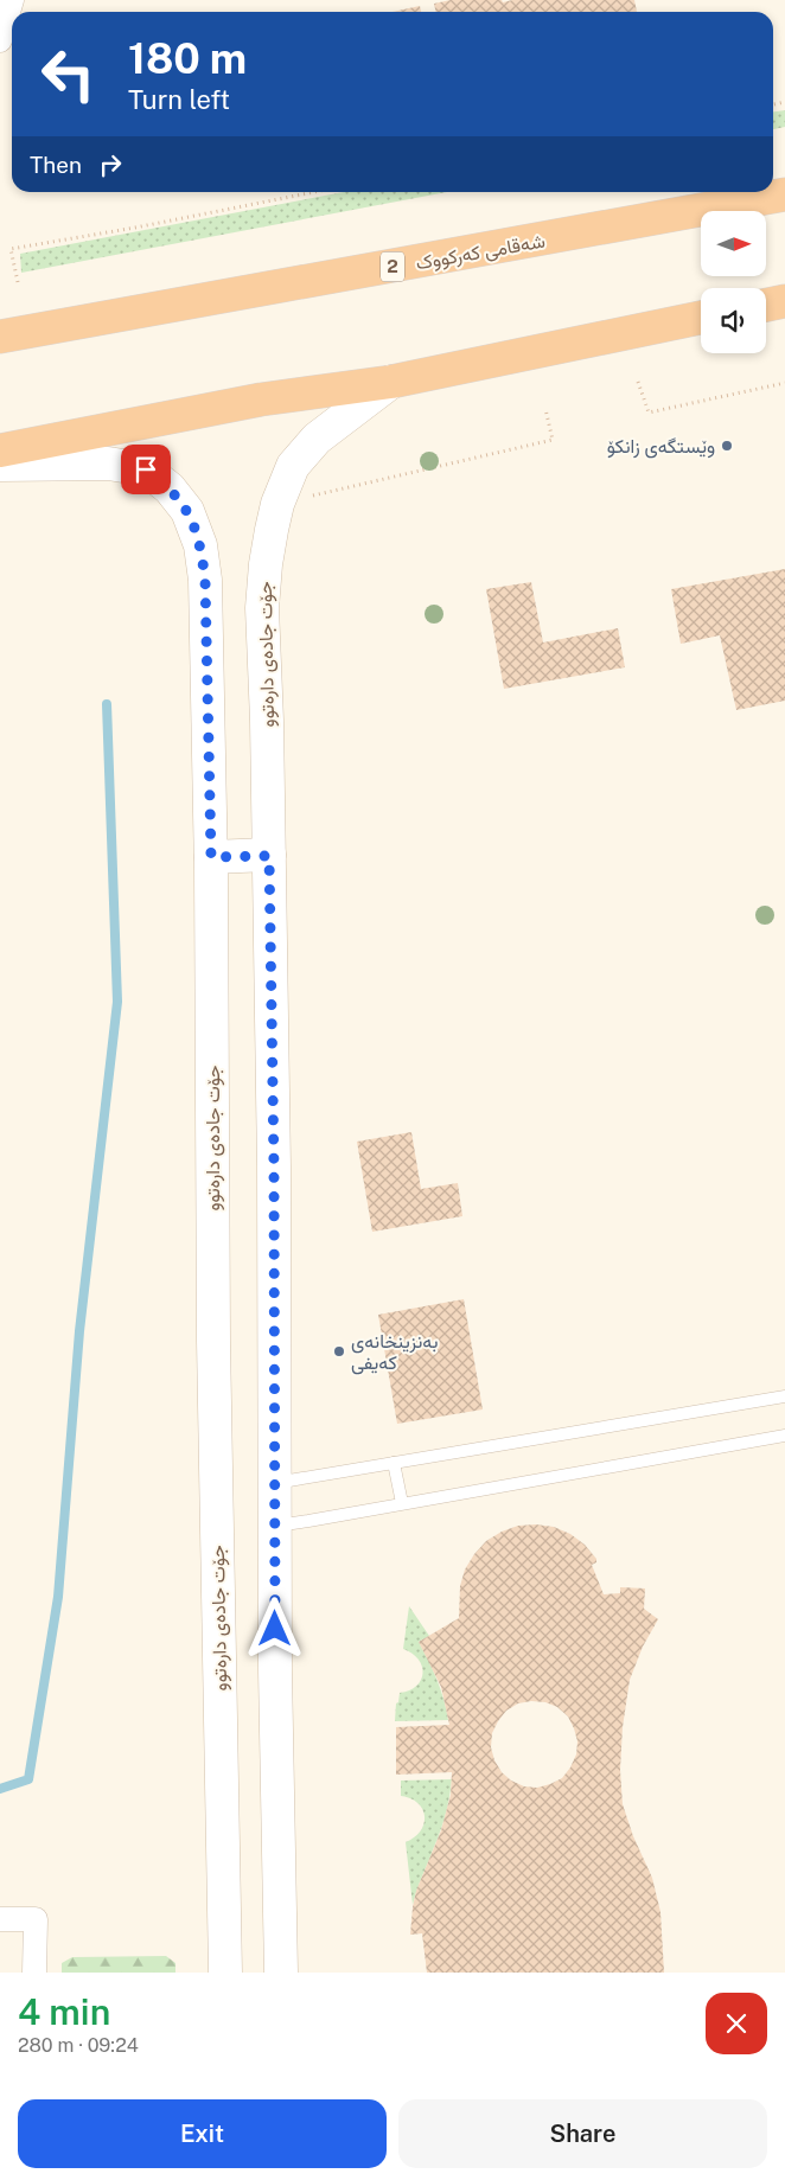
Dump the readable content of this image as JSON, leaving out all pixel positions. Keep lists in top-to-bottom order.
{
  "streets": {
    "highway": ["شەقامی کەرکووک", "2"],
    "main road": ["جۆت جادەی دارەتوو"]
  },
  "places": ["وێستگەی زانکۆ", "بەنزینخانەی کەیفی"],
  "north": "right",
  "page": {
    "turn": ["180 m", "Turn left"],
    "then": "Then",
    "heading": ["4 min", "280 m · 09:24"],
    "buttons": ["Exit", "Share"]
  }
}
